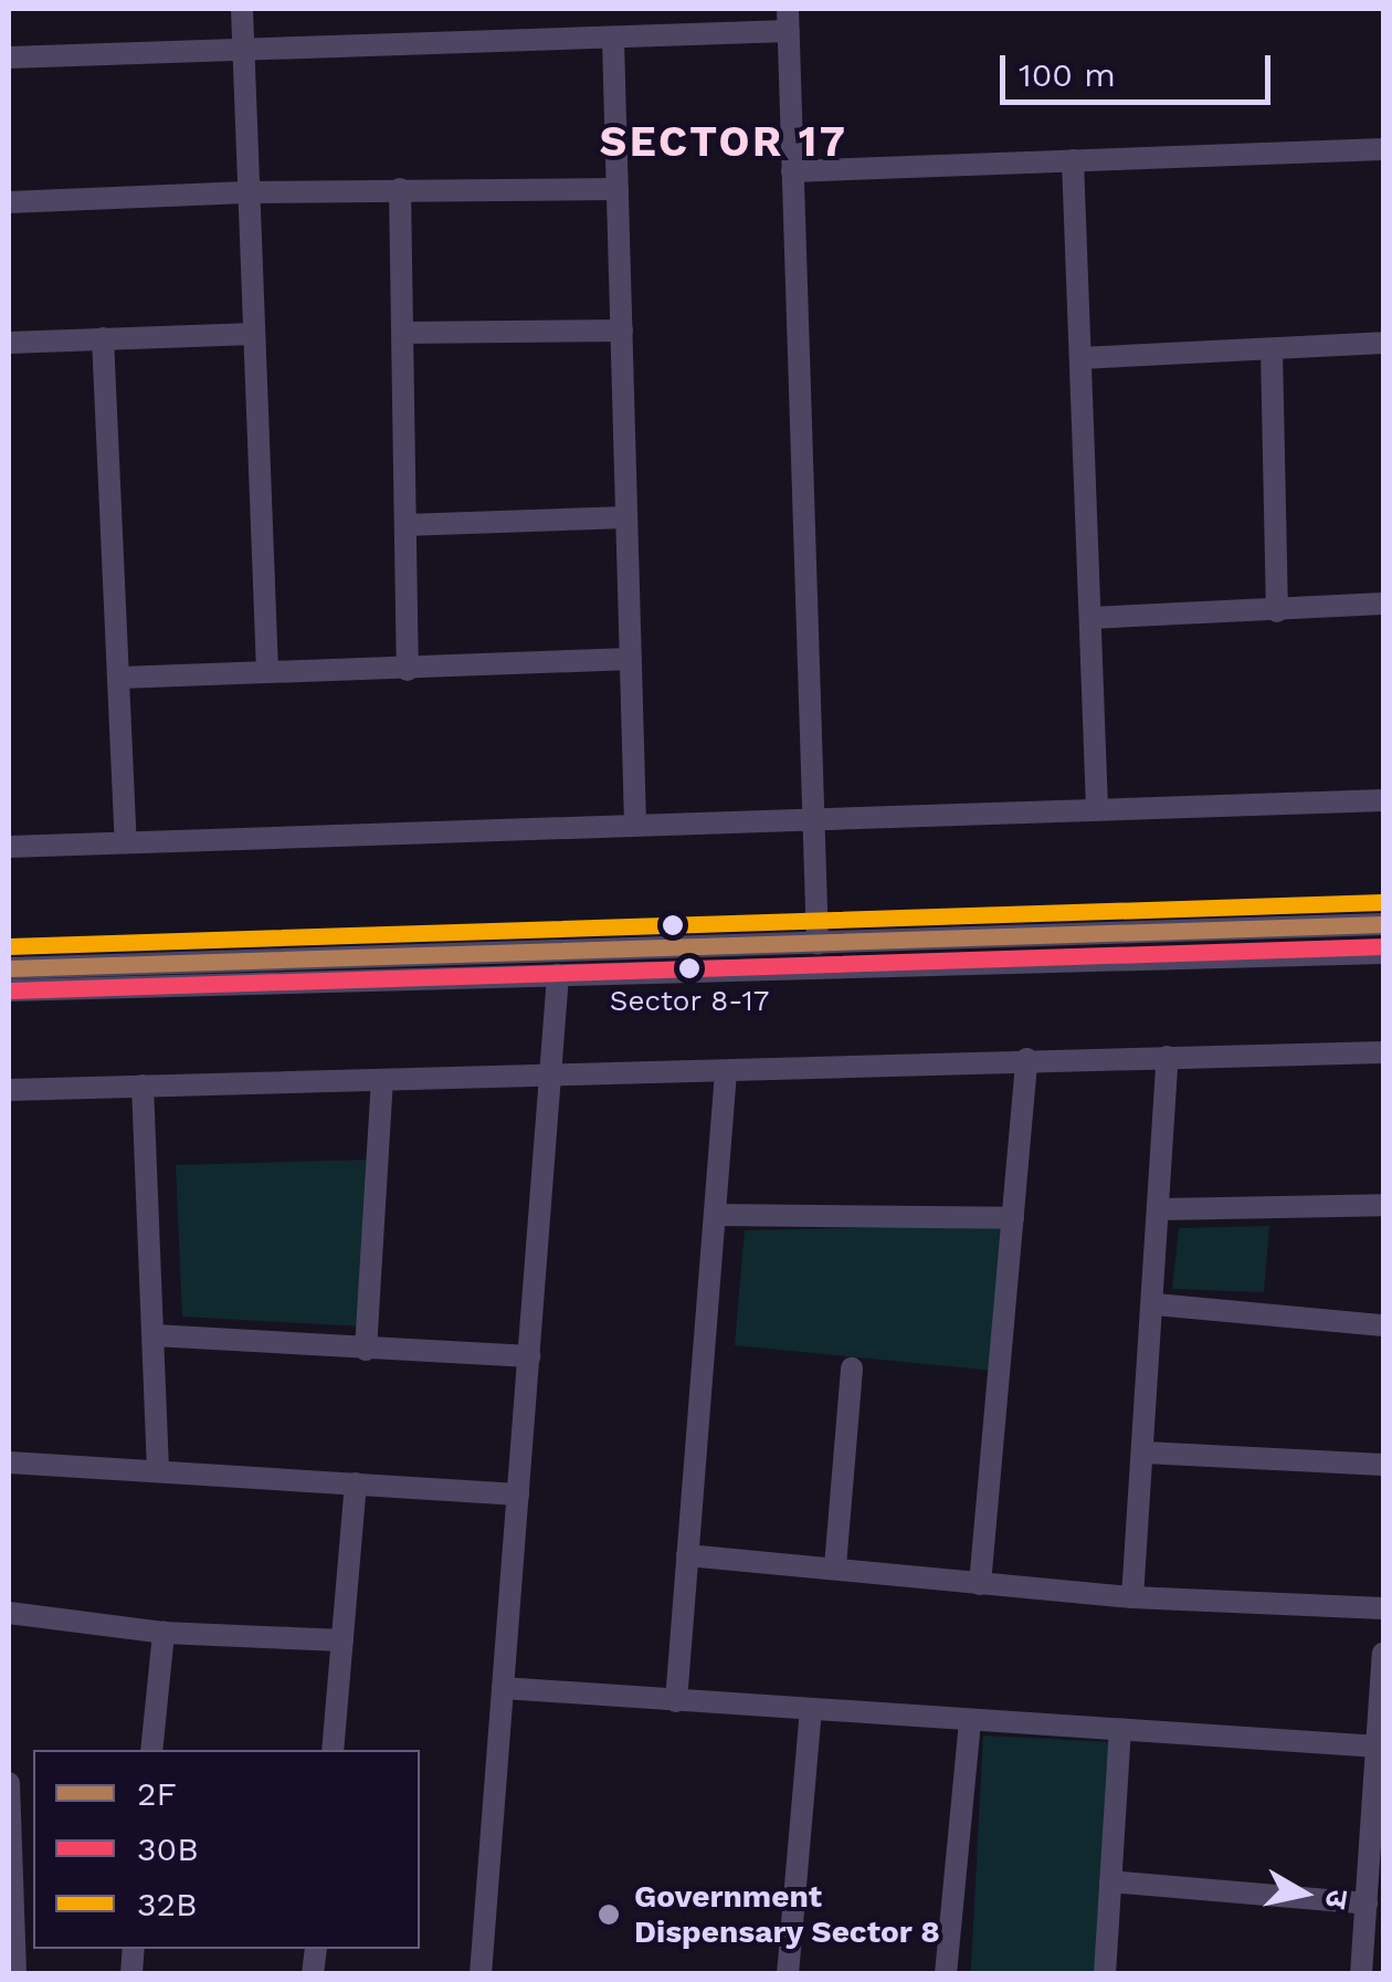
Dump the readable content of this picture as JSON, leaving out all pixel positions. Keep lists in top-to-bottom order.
{
  "districts": ["SECTOR 17"],
  "places": ["Sector 8-17", "Government Dispensary Sector 8"],
  "lines": ["transit line 32B", "transit line 2F", "transit line 30B"],
  "legend": ["2F", "30B", "32B"],
  "scale_bar": "100 m",
  "north": "right"
}
